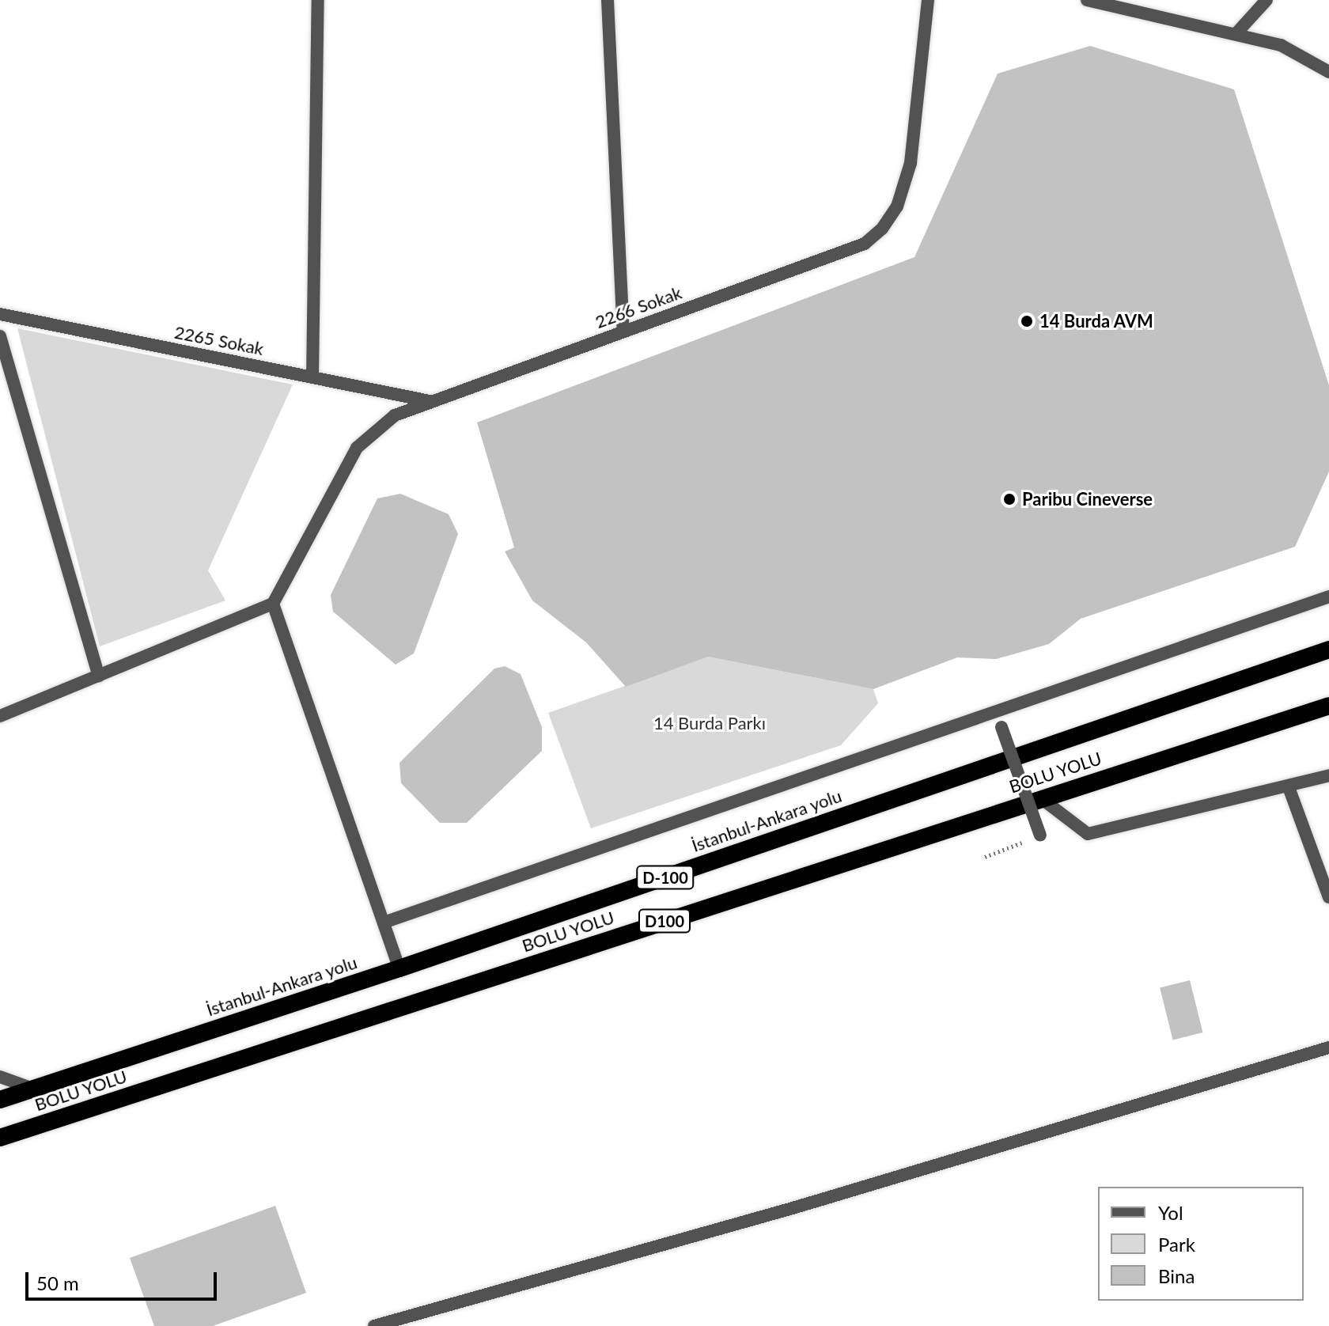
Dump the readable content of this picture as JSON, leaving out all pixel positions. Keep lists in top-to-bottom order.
{
  "streets": {
    "highway": [
      "BOLU YOLU",
      "İstanbul-Ankara yolu",
      "D-100",
      "D100"
    ],
    "street": ["2266 Sokak", "2265 Sokak"]
  },
  "crossings": [
    ["2266 Sokak", "2265 Sokak"]
  ],
  "parks": ["14 Burda Parkı"],
  "places": ["14 Burda AVM", "Paribu Cineverse"],
  "legend": ["Yol", "Park", "Bina"],
  "scale_bar": "50 m"
}
